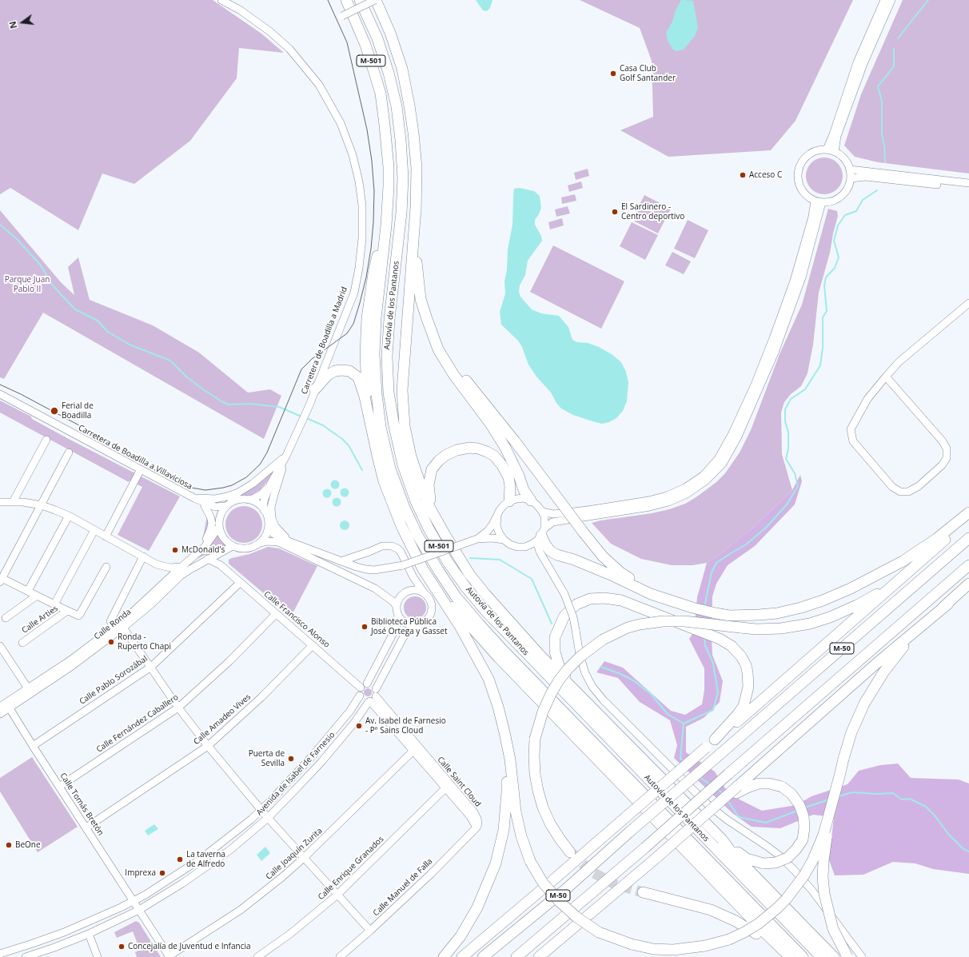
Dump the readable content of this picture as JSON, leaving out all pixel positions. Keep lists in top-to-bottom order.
{
  "streets": {
    "highway": ["M-501", "Autovía de los Pantanos", "M-50"],
    "street": [
      "Carretera de Boadilla a Madrid",
      "Carretera de Boadilla a Villaviciosa",
      "Calle Arties",
      "Calle Francisco Alonso",
      "Calle Ronda",
      "Calle Pablo Sorozábal",
      "Calle Amadeo Vives",
      "Calle Fernández Caballero",
      "Avenida de Isabel de Farnesio",
      "Calle Saint Cloud",
      "Calle Tomás Bretón",
      "Calle Joaquín Zurita",
      "Calle Enrique Granados",
      "Calle Manuel de Falla"
    ]
  },
  "crossings": [
    ["Carretera de Boadilla a Madrid", "Carretera de Boadilla a Villaviciosa"],
    ["Carretera de Boadilla a Madrid", "Calle Ronda"],
    ["Carretera de Boadilla a Villaviciosa", "Calle Ronda"],
    ["Calle Francisco Alonso", "Calle Ronda"],
    ["Calle Francisco Alonso", "Calle Pablo Sorozábal"],
    ["Calle Francisco Alonso", "Calle Amadeo Vives"],
    ["Calle Francisco Alonso", "Calle Fernández Caballero"],
    ["Calle Francisco Alonso", "Avenida de Isabel de Farnesio"],
    ["Calle Francisco Alonso", "Calle Saint Cloud"],
    ["Calle Ronda", "Calle Tomás Bretón"],
    ["Calle Pablo Sorozábal", "Calle Tomás Bretón"],
    ["Calle Amadeo Vives", "Calle Tomás Bretón"],
    ["Calle Fernández Caballero", "Calle Tomás Bretón"],
    ["Avenida de Isabel de Farnesio", "Calle Saint Cloud"],
    ["Avenida de Isabel de Farnesio", "Calle Tomás Bretón"],
    ["Calle Saint Cloud", "Calle Joaquín Zurita"],
    ["Calle Saint Cloud", "Calle Enrique Granados"],
    ["Calle Saint Cloud", "Calle Manuel de Falla"],
    ["Calle Tomás Bretón", "Calle Joaquín Zurita"]
  ],
  "parks": ["Parque Juan Pablo II"],
  "places": [
    "Casa Club Golf Santander",
    "Acceso C",
    "El Sardinero - Centro deportivo",
    "Ferial de Boadilla",
    "McDonald's",
    "Biblioteca Pública José Ortega y Gasset",
    "Ronda - Ruperto Chapi",
    "Av. Isabel de Farnesio - Pº Sains Cloud",
    "Puerta de Sevilla",
    "BeOne",
    "La taverna de Alfredo",
    "Imprexa",
    "Concejalía de Juventud e Infancia"
  ],
  "north": "left"
}
